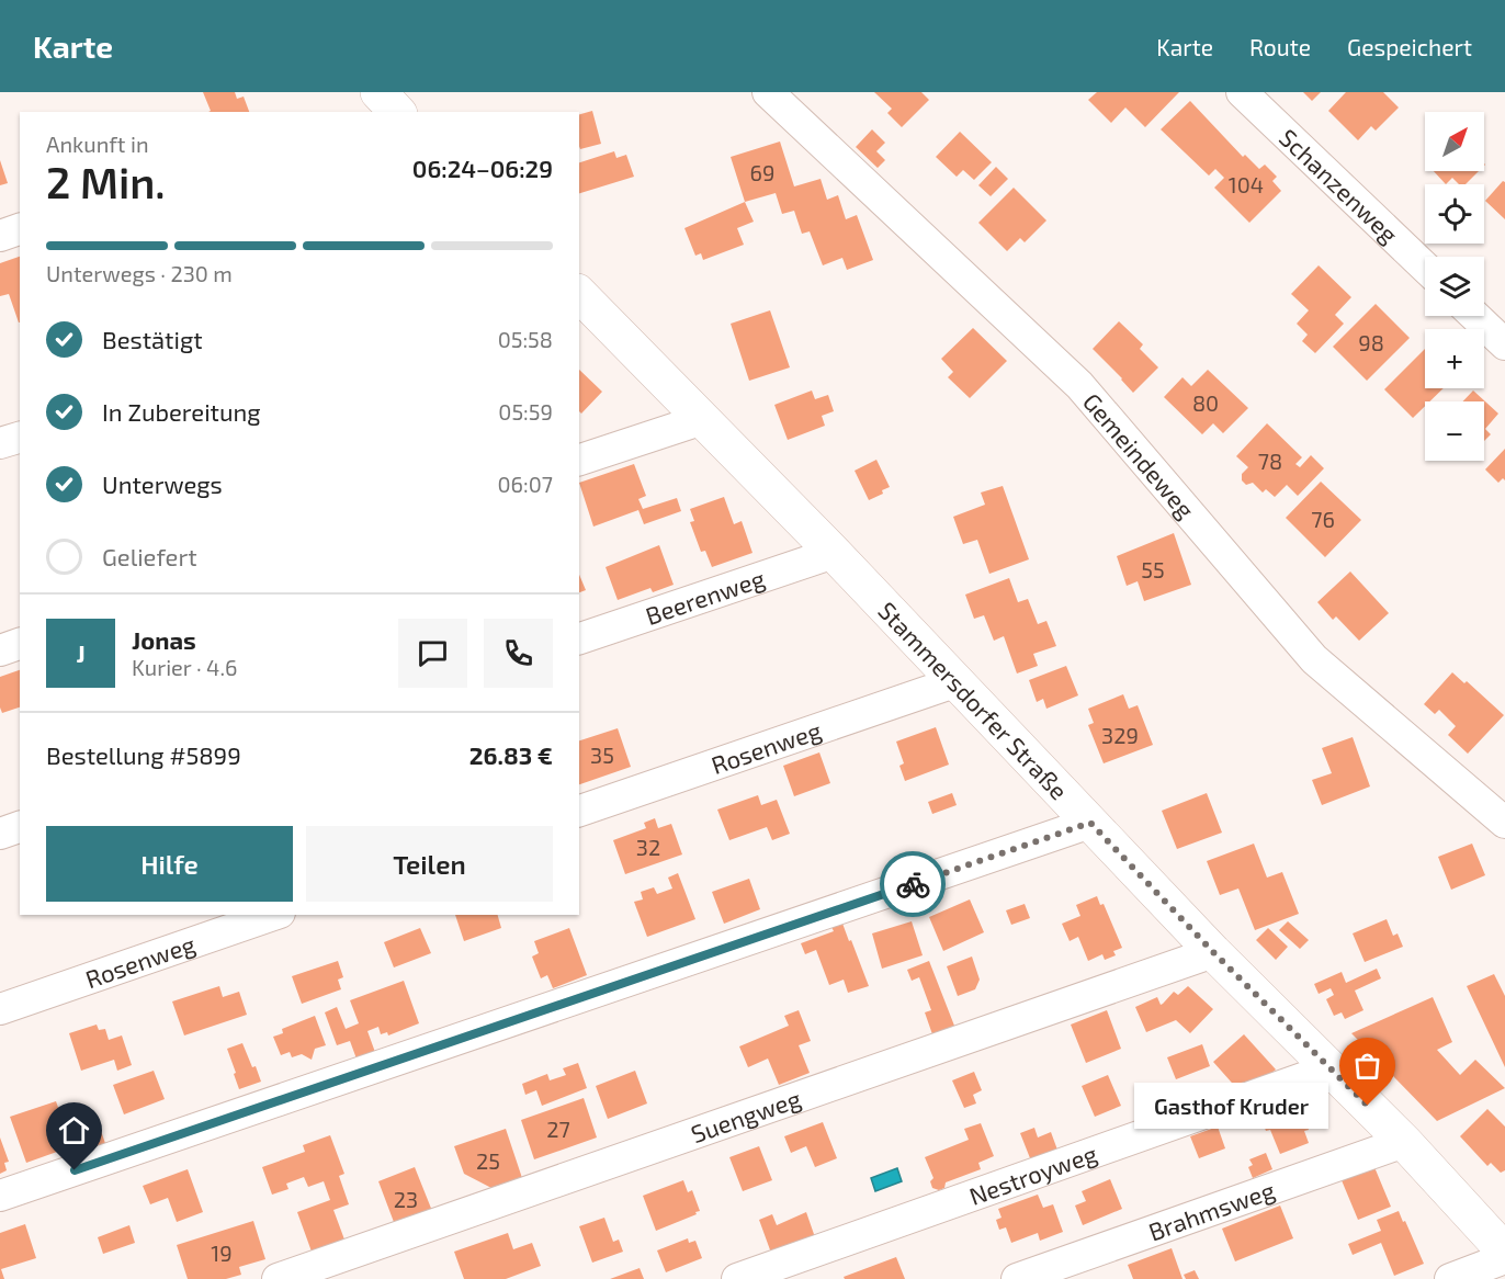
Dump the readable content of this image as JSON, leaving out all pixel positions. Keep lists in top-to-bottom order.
{
  "streets": {
    "main road": ["Stammersdorfer Straße"],
    "street": [
      "Schanzenweg",
      "Gemeindeweg",
      "Beerenweg",
      "Rosenweg",
      "Suengweg",
      "Nestroyweg",
      "Brahmsweg"
    ]
  },
  "crossings": [
    ["Beerenweg", "Stammersdorfer Straße"],
    ["Stammersdorfer Straße", "Rosenweg"],
    ["Stammersdorfer Straße", "Suengweg"],
    ["Stammersdorfer Straße", "Nestroyweg"],
    ["Stammersdorfer Straße", "Brahmsweg"]
  ],
  "places": ["Gasthof Kruder"],
  "house_numbers": [
    "69",
    "104",
    "98",
    "80",
    "78",
    "76",
    "55",
    "329",
    "35",
    "32",
    "27",
    "25",
    "23",
    "19"
  ],
  "north": "top right",
  "page": {
    "header": "Karte",
    "nav": ["Karte", "Route", "Gespeichert"],
    "map_buttons": ["+", "−"],
    "heading": ["2 Min.", "Ankunft in", "06:24–06:29"],
    "panel": [
      "Jonas",
      "Kurier · 4.6",
      "Bestellung #5899",
      "26.83 €"
    ],
    "bar": "Unterwegs · 230 m",
    "list": [
      ["Bestätigt", "05:58"],
      ["In Zubereitung", "05:59"],
      ["Unterwegs", "06:07"],
      "Geliefert"
    ],
    "round": "J",
    "buttons": ["Hilfe", "Teilen"],
    "bubble": "Gasthof Kruder"
  }
}
